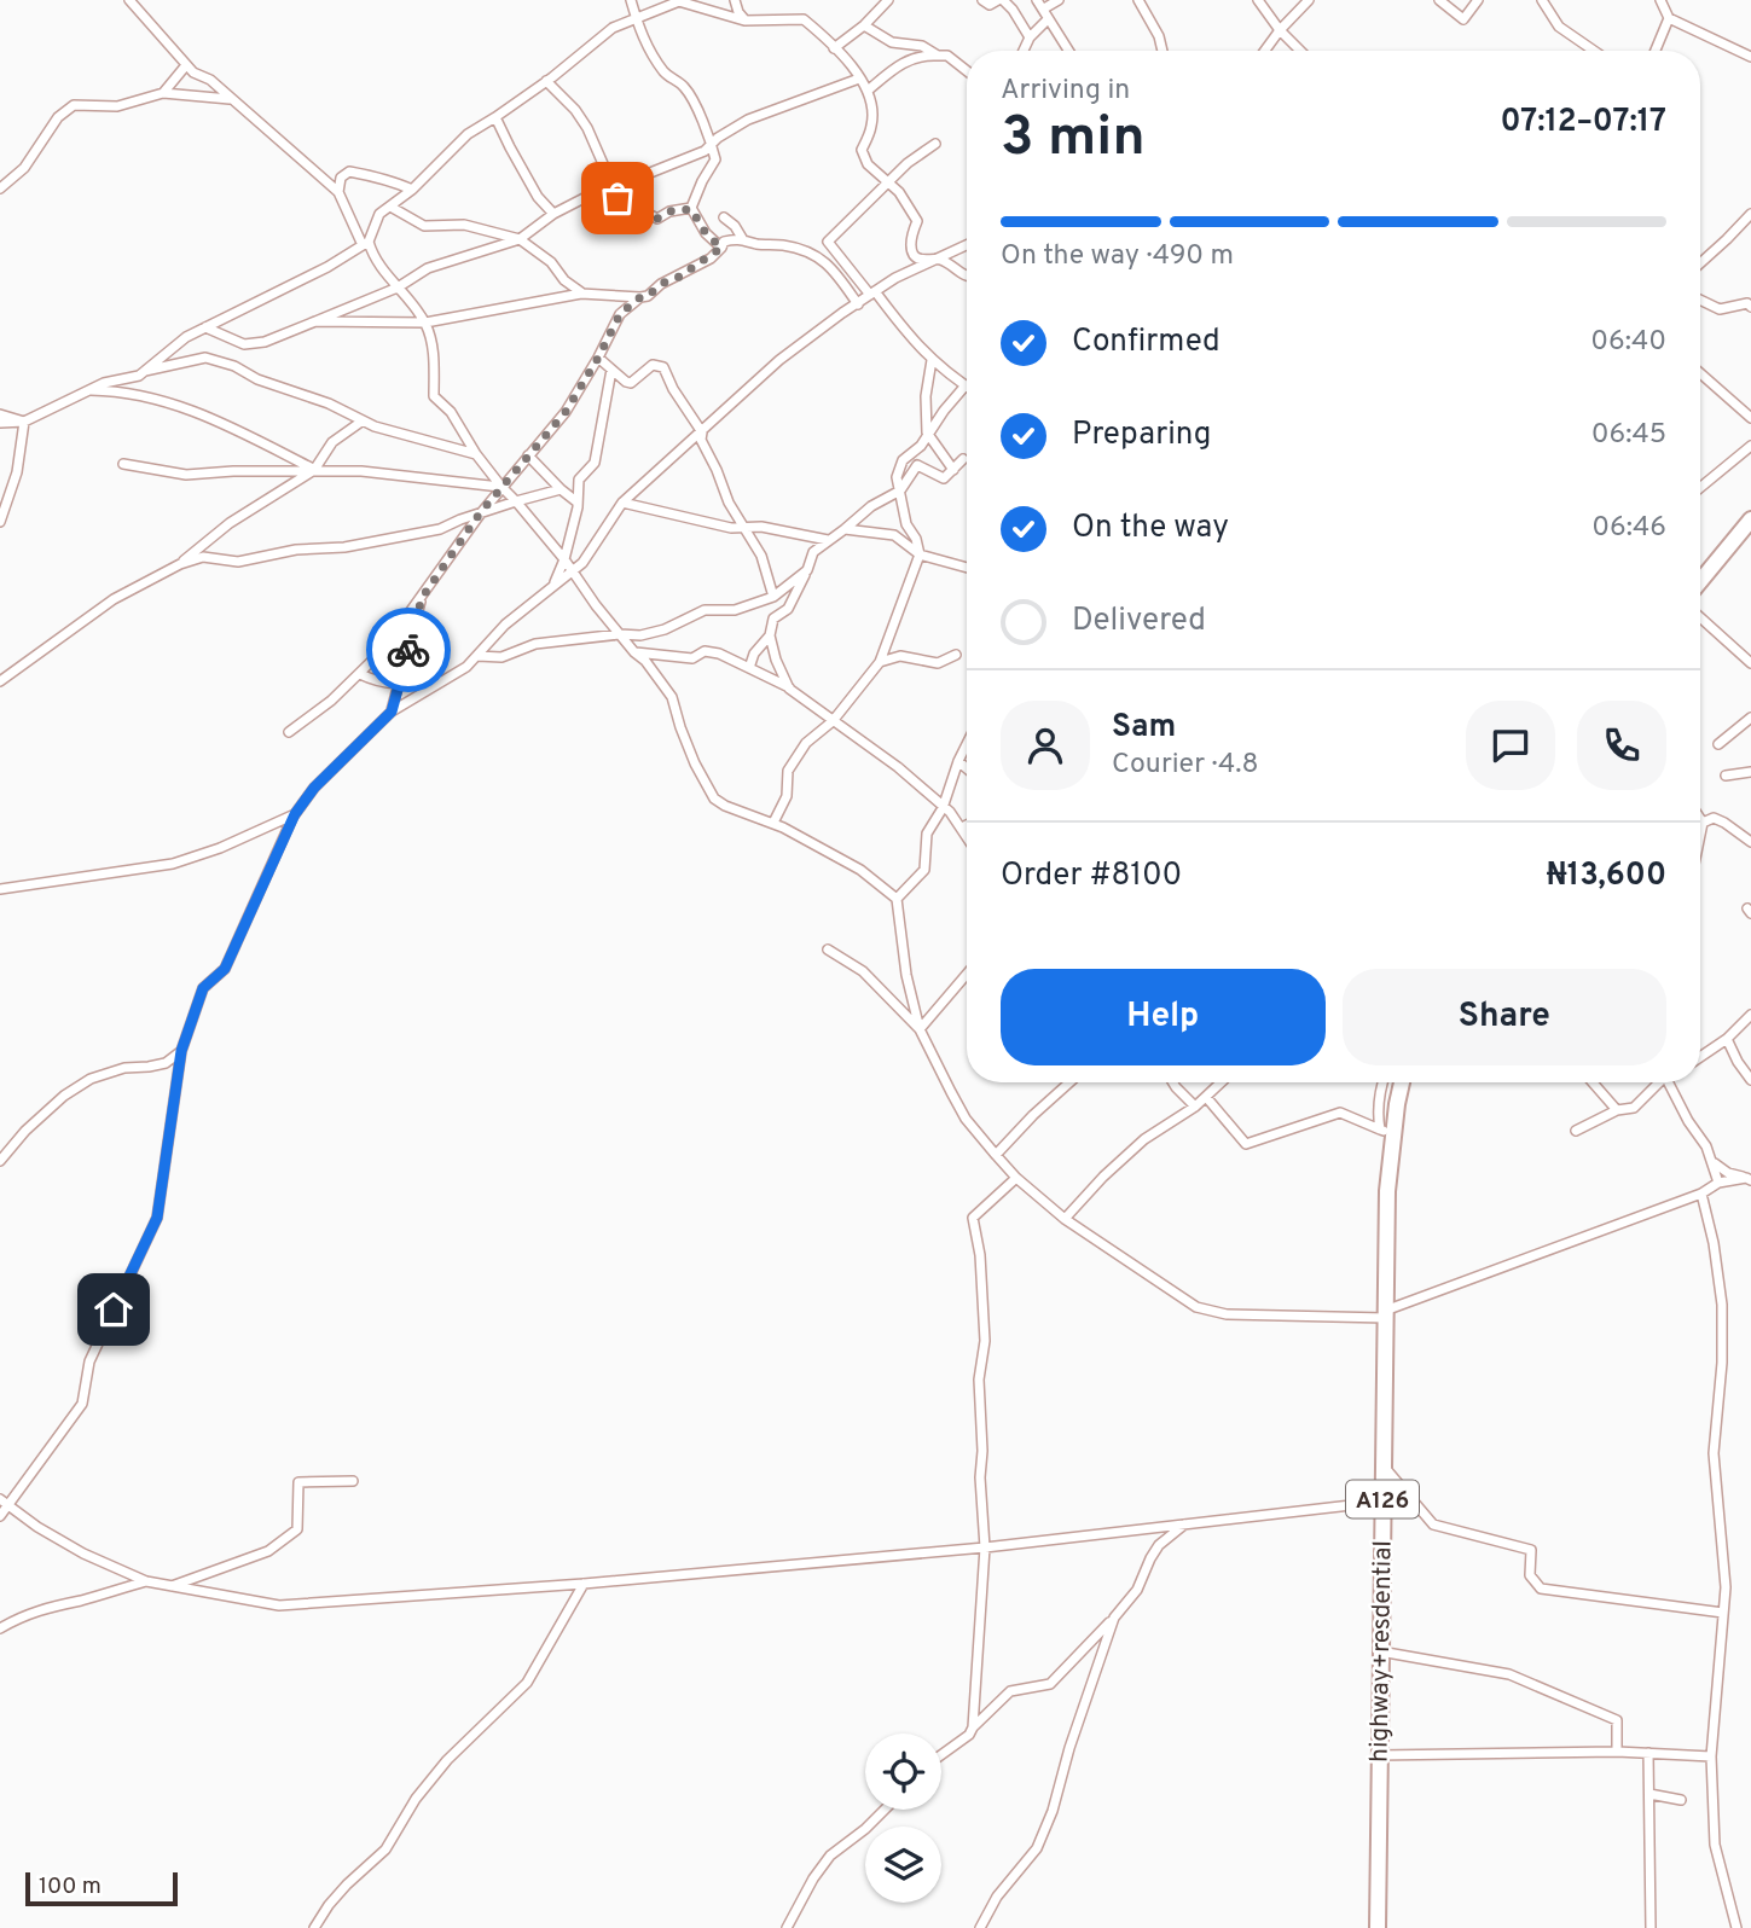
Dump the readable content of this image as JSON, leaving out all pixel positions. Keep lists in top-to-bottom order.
{
  "streets": {
    "highway": ["A126", "highway+resdential"]
  },
  "scale_bar": "100 m",
  "page": {
    "heading": ["3 min", "Arriving in", "07:12–07:17"],
    "panel": [
      "Sam",
      "Courier · 4.8",
      "Order #8100",
      "₦13,600"
    ],
    "bar": "On the way · 490 m",
    "list": [
      ["Confirmed", "06:40"],
      ["Preparing", "06:45"],
      ["On the way", "06:46"],
      "Delivered"
    ],
    "buttons": ["Help", "Share"],
    "scale": "100 m"
  }
}
